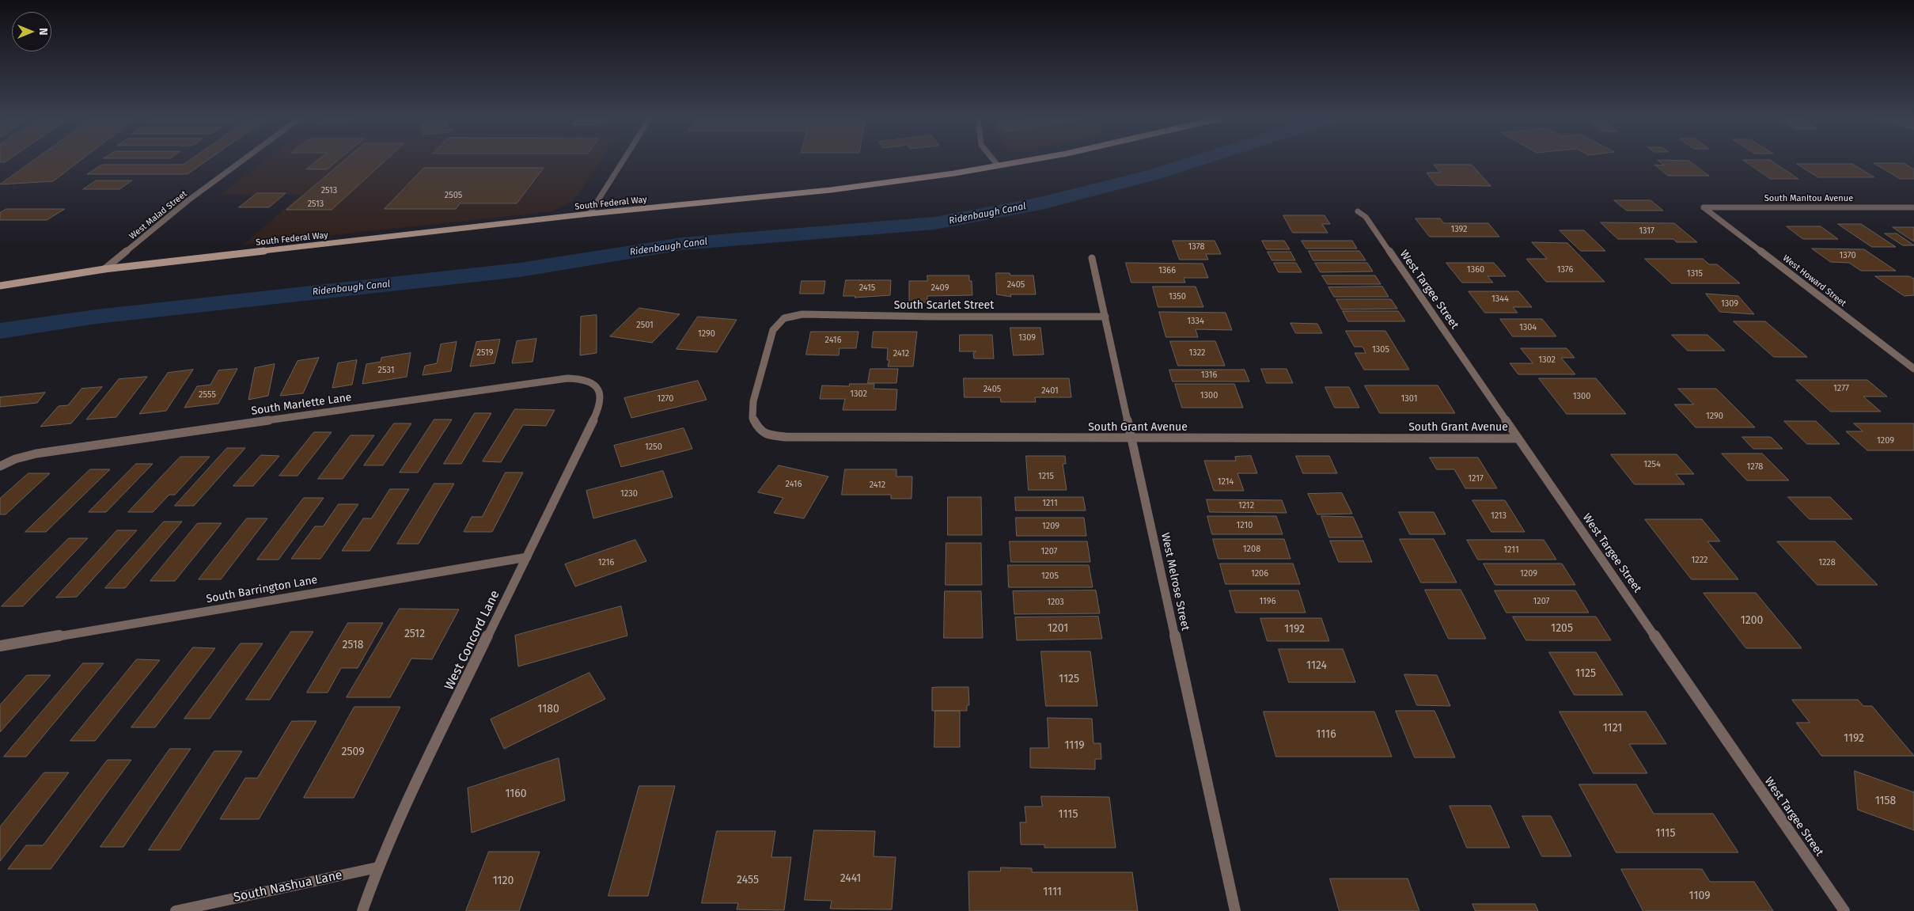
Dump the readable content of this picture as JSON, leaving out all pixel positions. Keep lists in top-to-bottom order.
{
  "streets": {
    "main road": ["South Federal Way"],
    "street": [
      "South Manitou Avenue",
      "West Malad Street",
      "West Howard Street",
      "West Targee Street",
      "South Scarlet Street",
      "South Marlette Lane",
      "South Grant Avenue",
      "West Melrose Street",
      "South Barrington Lane",
      "West Concord Lane",
      "South Nashua Lane"
    ]
  },
  "crossings": [
    ["South Manitou Avenue", "West Howard Street"],
    ["South Federal Way", "West Malad Street"],
    ["West Targee Street", "South Grant Avenue"],
    ["South Scarlet Street", "South Grant Avenue"],
    ["South Scarlet Street", "West Melrose Street"],
    ["South Marlette Lane", "West Concord Lane"],
    ["South Grant Avenue", "West Melrose Street"],
    ["South Barrington Lane", "West Concord Lane"],
    ["West Concord Lane", "South Nashua Lane"]
  ],
  "water": ["Ridenbaugh Canal"],
  "house_numbers": [
    "2513",
    "2505",
    "2513",
    "1392",
    "1317",
    "1378",
    "1370",
    "1360",
    "1376",
    "1366",
    "1315",
    "2405",
    "2415",
    "2409",
    "1350",
    "1344",
    "1309",
    "1334",
    "2501",
    "1304",
    "1290",
    "1309",
    "2416",
    "1305",
    "2519",
    "1322",
    "2412",
    "1302",
    "2531",
    "1316",
    "1277",
    "2405",
    "2401",
    "1302",
    "2555",
    "1300",
    "1300",
    "1270",
    "1301",
    "1290",
    "1209",
    "1250",
    "1254",
    "1278",
    "1215",
    "1217",
    "1214",
    "2416",
    "2412",
    "1230",
    "1211",
    "1212",
    "1213",
    "1210",
    "1209",
    "1208",
    "1211",
    "1207",
    "1222",
    "1216",
    "1228",
    "1206",
    "1209",
    "1205",
    "1196",
    "1207",
    "1203",
    "1200",
    "1201",
    "1205",
    "1192",
    "2512",
    "2518",
    "1124",
    "1125",
    "1125",
    "1180",
    "1121",
    "1116",
    "1192",
    "1119",
    "2509",
    "1160",
    "1158",
    "1115",
    "1115",
    "2441",
    "2455",
    "1120",
    "1111",
    "1109"
  ],
  "north": "right"
}
